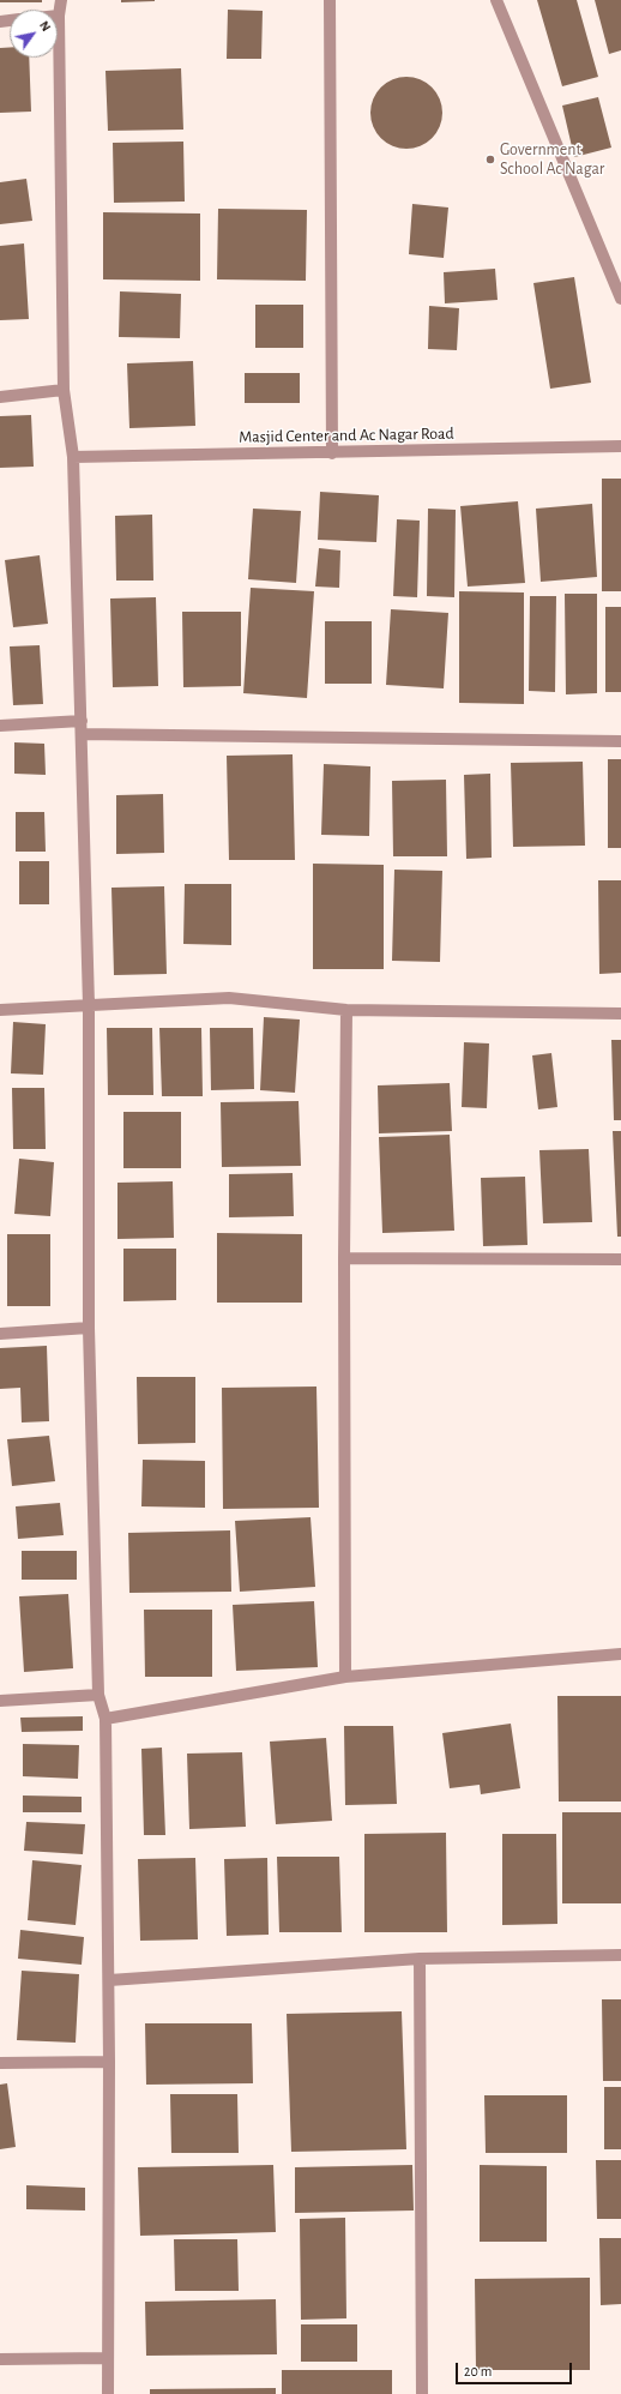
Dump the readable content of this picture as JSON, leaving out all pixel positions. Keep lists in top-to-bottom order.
{
  "streets": {
    "street": ["Masjid Center and Ac Nagar Road"]
  },
  "places": ["Government School Ac Nagar"],
  "scale_bar": "20 m",
  "north": "top right"
}
